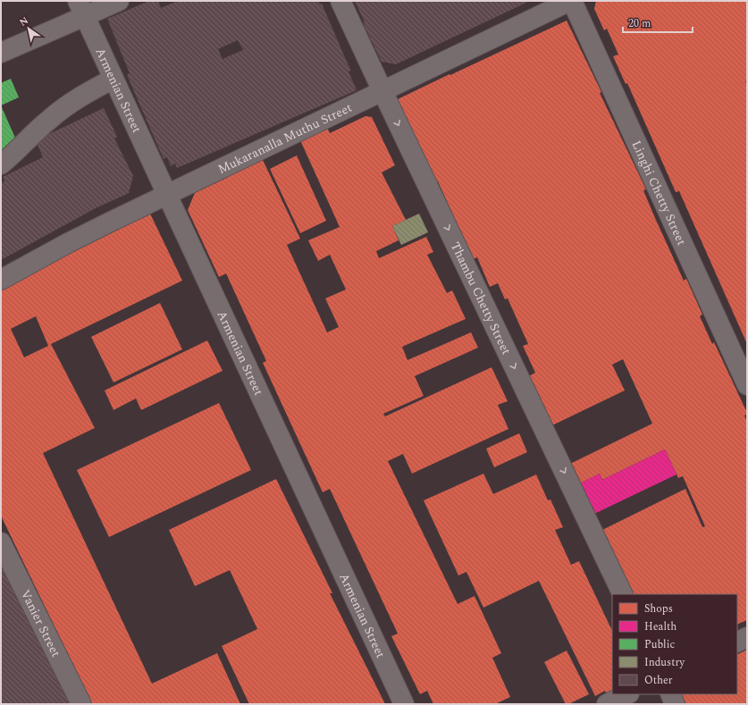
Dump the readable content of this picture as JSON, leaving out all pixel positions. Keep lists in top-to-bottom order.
{
  "streets": {
    "street": [
      "Armenian Street",
      "Mukaranalla Muthu Street",
      "Linghi Chetty Street",
      "Thambu Chetty Street",
      "Vanier Street"
    ]
  },
  "crossings": [
    ["Armenian Street", "Mukaranalla Muthu Street"],
    ["Mukaranalla Muthu Street", "Linghi Chetty Street"],
    ["Mukaranalla Muthu Street", "Thambu Chetty Street"]
  ],
  "one_way": ["Thambu Chetty Street"],
  "legend": [
    "Shops",
    "Health",
    "Public",
    "Industry",
    "Other"
  ],
  "scale_bar": "20 m",
  "north": "top left"
}
